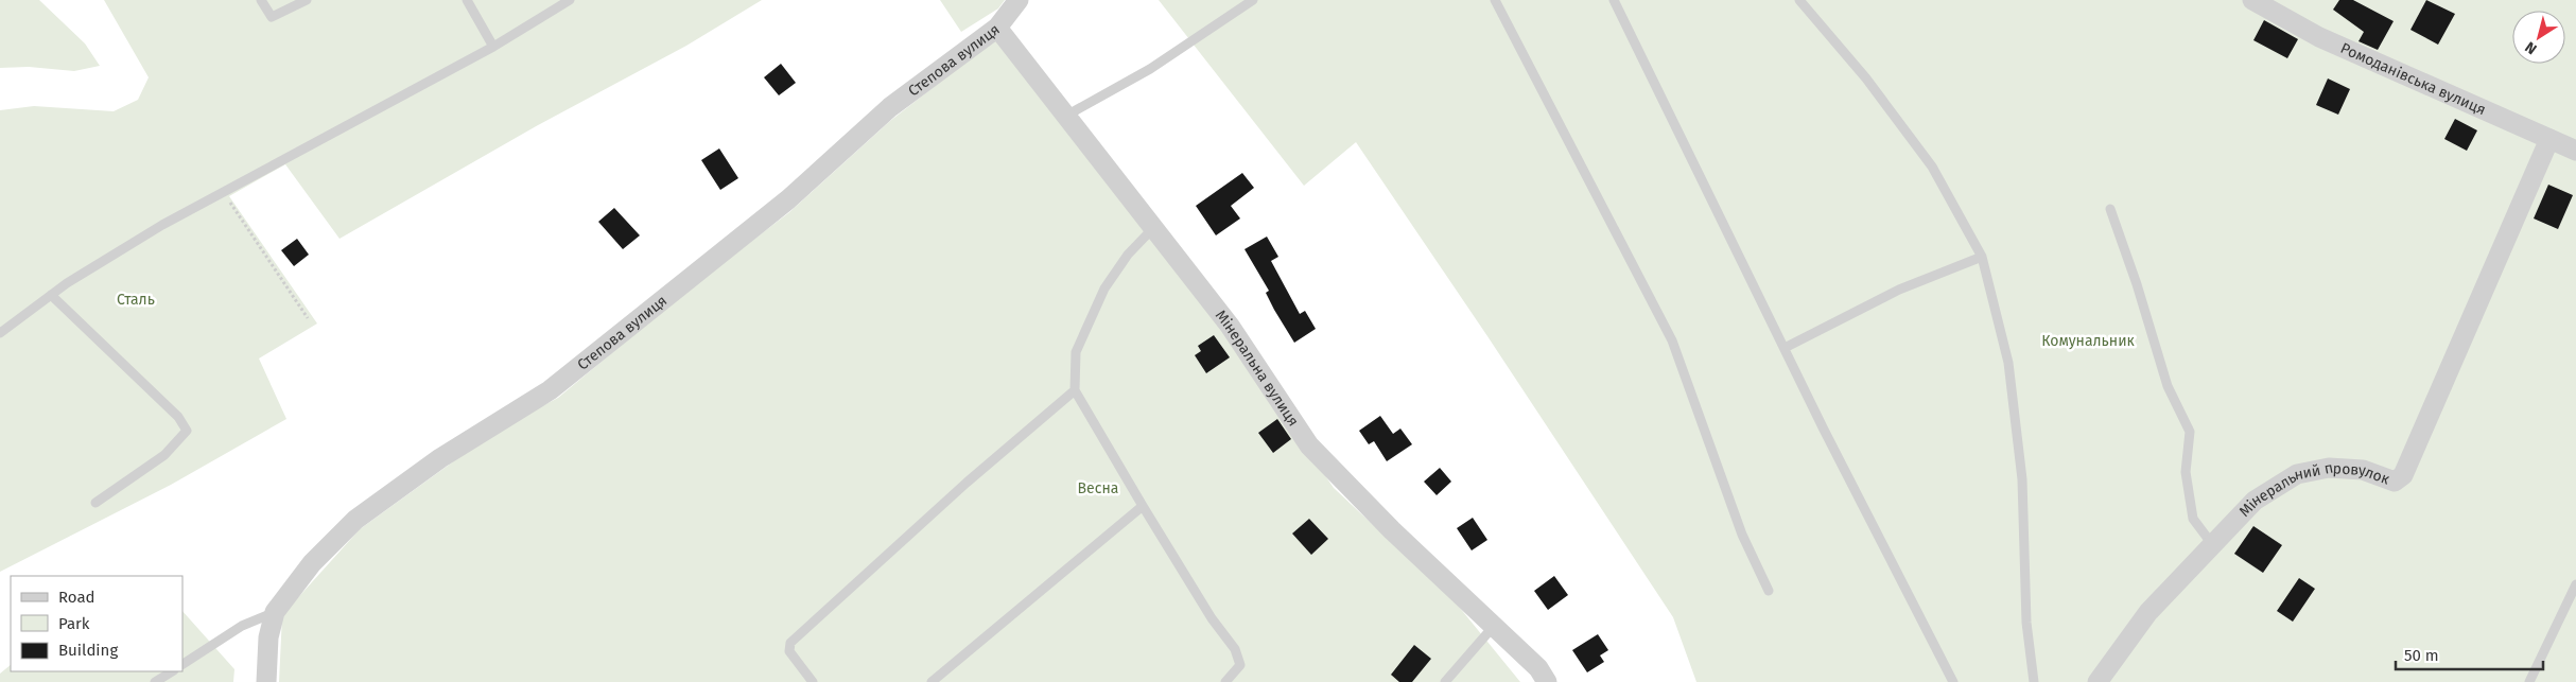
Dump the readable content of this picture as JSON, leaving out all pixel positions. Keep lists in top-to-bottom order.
{
  "streets": {
    "street": [
      "Степова вулиця",
      "Ромоданівська вулиця",
      "Мінеральна вулиця",
      "Мінеральний провулок"
    ]
  },
  "crossings": [
    ["Степова вулиця", "Мінеральна вулиця"],
    ["Ромоданівська вулиця", "Мінеральний провулок"]
  ],
  "parks": ["Сталь", "Комунальник", "Весна"],
  "legend": ["Road", "Park", "Building"],
  "scale_bar": "50 m",
  "north": "bottom left"
}
